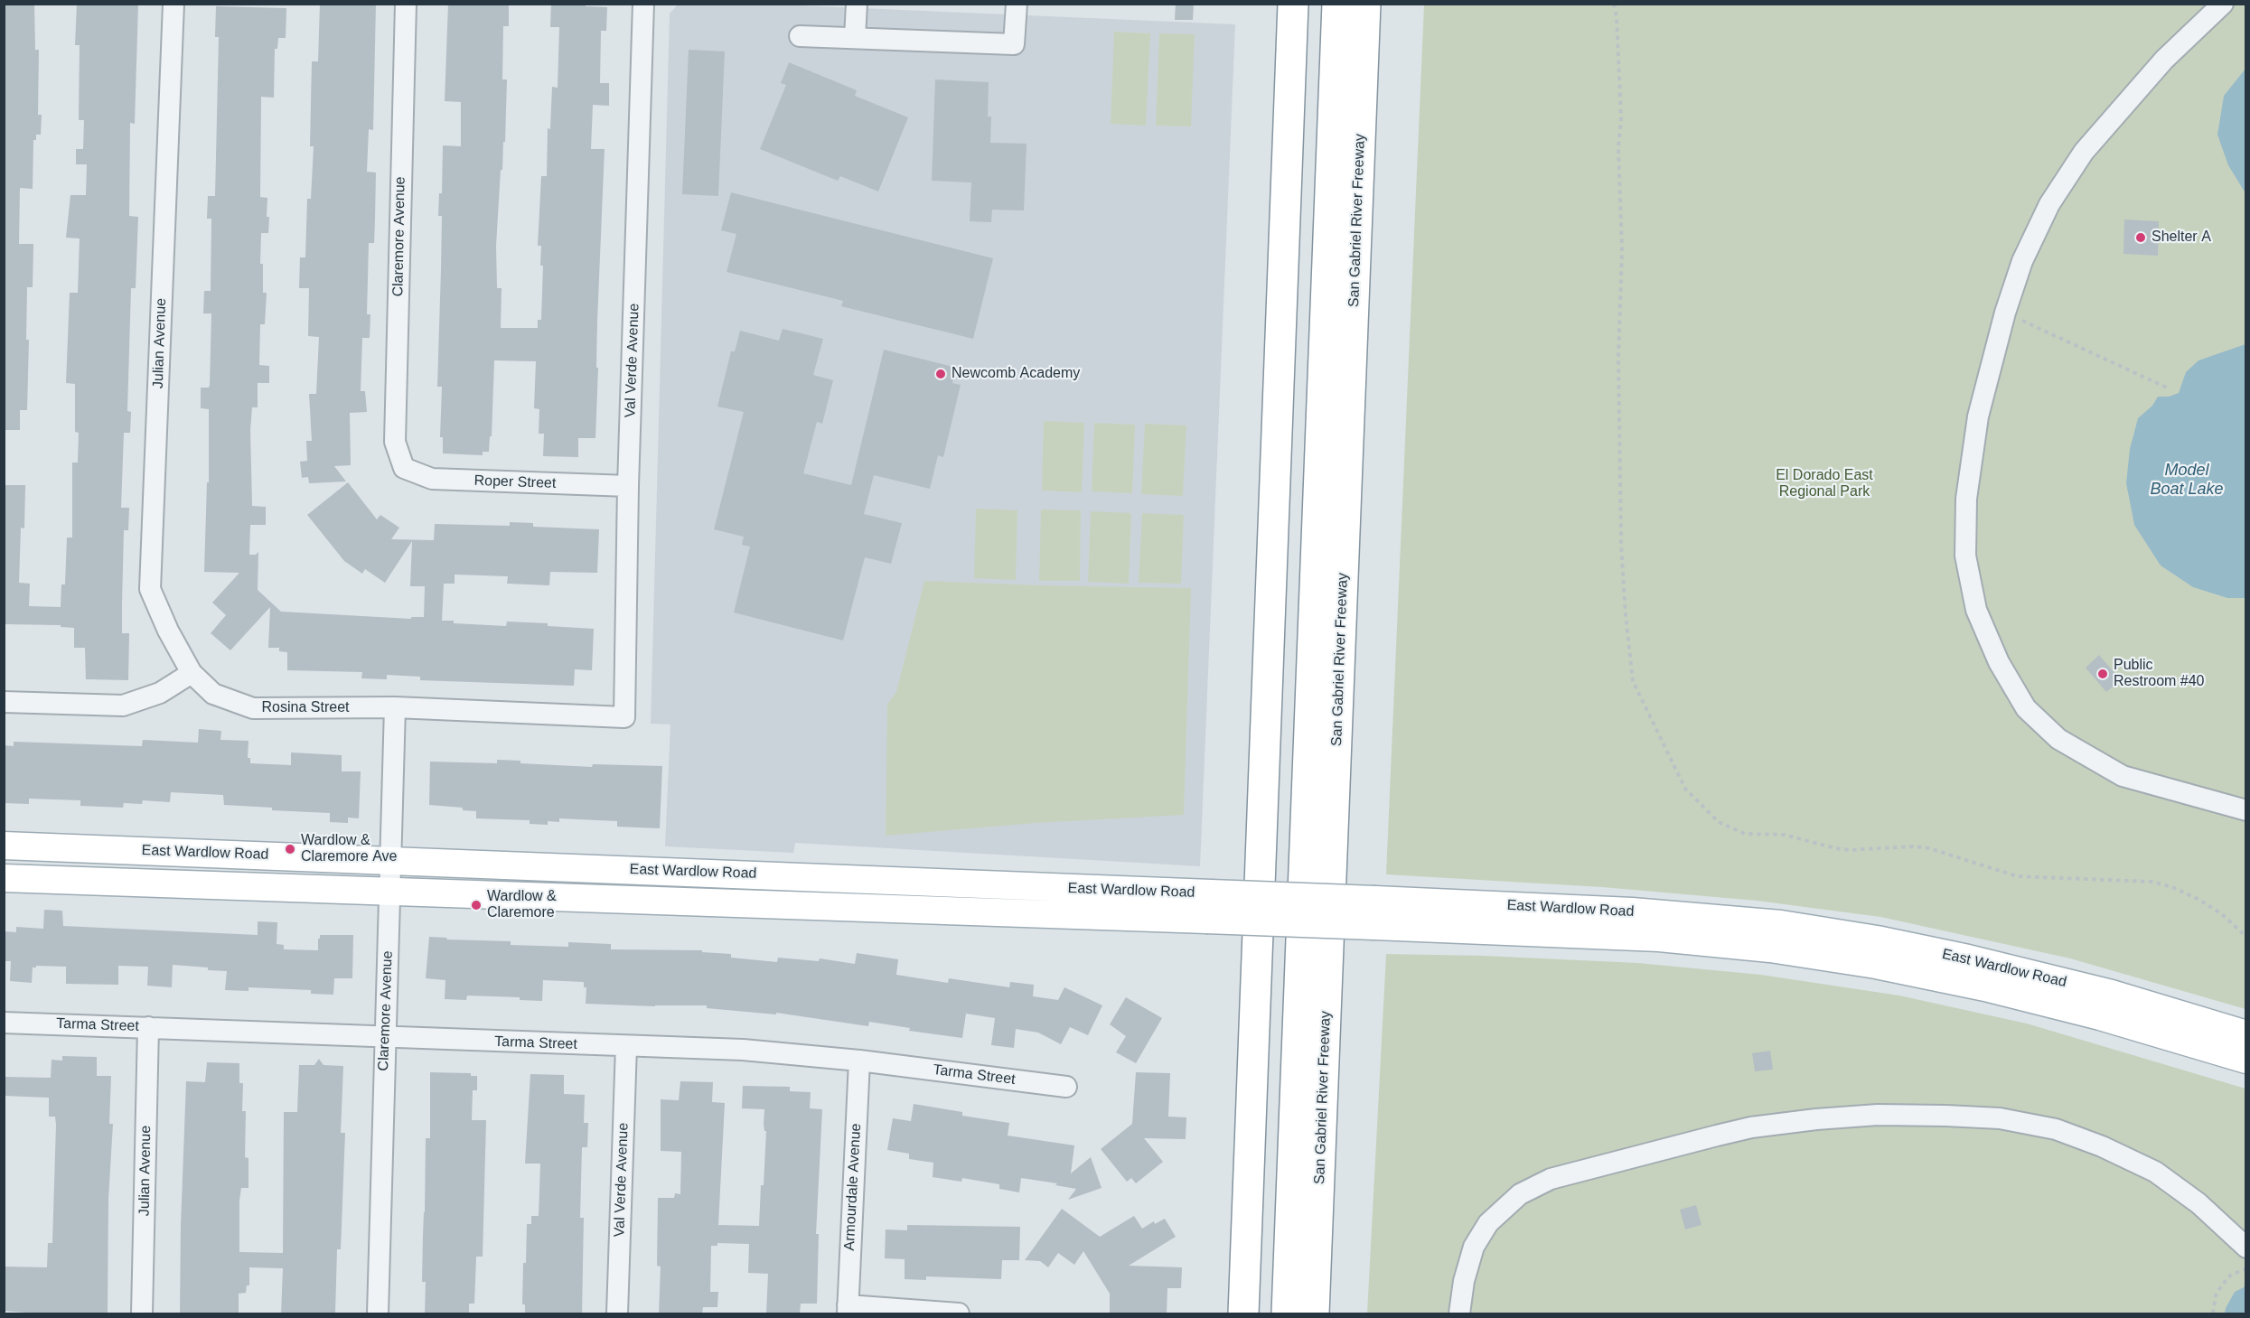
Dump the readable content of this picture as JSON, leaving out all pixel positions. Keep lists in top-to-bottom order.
{
  "streets": {
    "highway": ["San Gabriel River Freeway"],
    "main road": ["East Wardlow Road"],
    "street": [
      "Claremore Avenue",
      "Julian Avenue",
      "Val Verde Avenue",
      "Roper Street",
      "Rosina Street",
      "Tarma Street",
      "Armourdale Avenue"
    ]
  },
  "crossings": [
    ["Claremore Avenue", "Roper Street"],
    ["Claremore Avenue", "Rosina Street"],
    ["Claremore Avenue", "East Wardlow Road"],
    ["Claremore Avenue", "Tarma Street"],
    ["Julian Avenue", "Rosina Street"],
    ["Julian Avenue", "Tarma Street"],
    ["Val Verde Avenue", "Roper Street"],
    ["Val Verde Avenue", "Rosina Street"],
    ["Val Verde Avenue", "Tarma Street"],
    ["Tarma Street", "Armourdale Avenue"]
  ],
  "water": ["Model Boat Lake"],
  "parks": ["El Dorado East Regional Park"],
  "places": [
    "Shelter A",
    "Newcomb Academy",
    "Public Restroom #40",
    "Wardlow & Claremore Ave",
    "Wardlow & Claremore"
  ]
}
